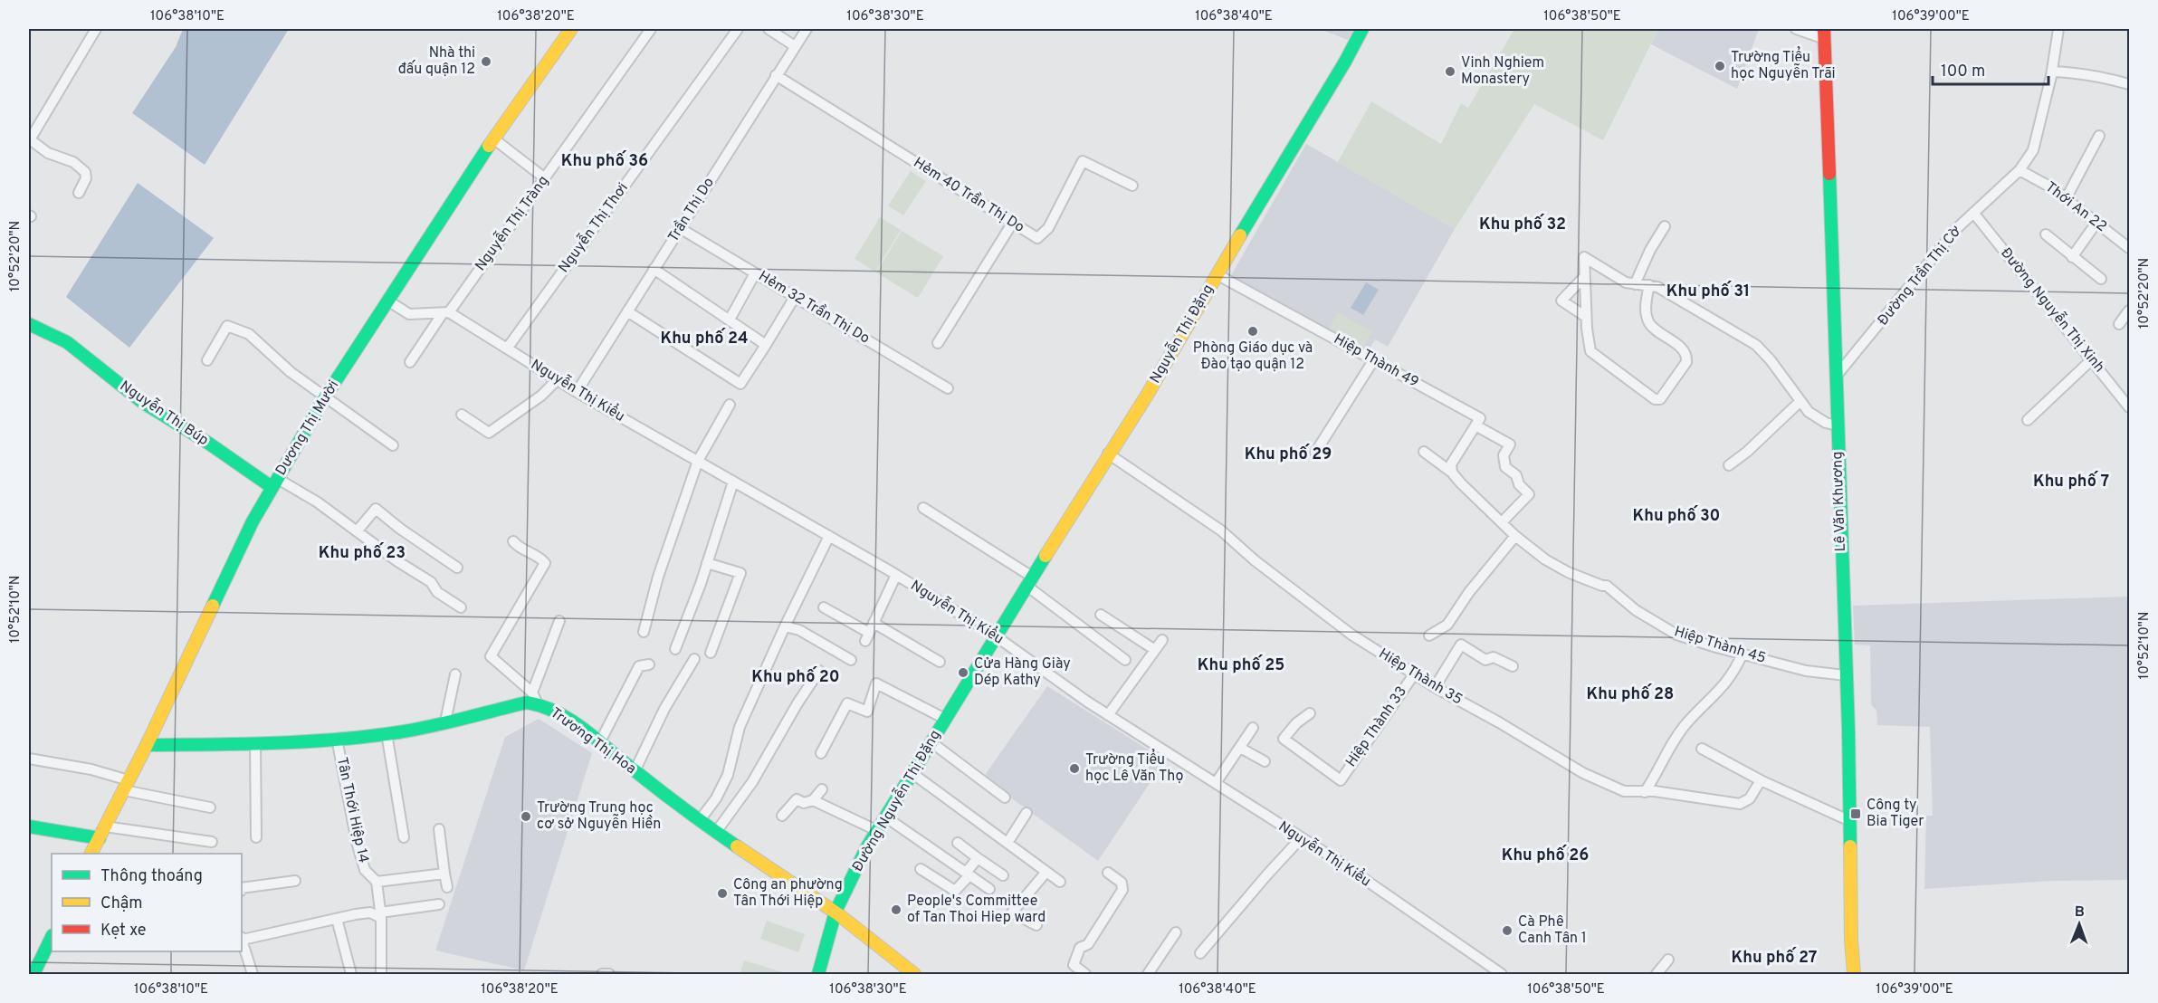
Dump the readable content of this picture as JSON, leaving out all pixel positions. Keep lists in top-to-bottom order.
{
  "streets": {
    "street": [
      "Hẻm 40 Trần Thị Do",
      "Thới An 22",
      "Trần Thị Do",
      "Nguyễn Thị Tràng",
      "Nguyễn Thị Thơi",
      "Đường Trần Thị Cờ",
      "Hẻm 32 Trần Thị Do",
      "Đường Nguyễn Thị Xinh",
      "Nguyễn Thị Đặng",
      "Hiệp Thành 49",
      "Nguyễn Thị Kiểu",
      "Nguyễn Thị Búp",
      "Dương Thị Mười",
      "Lê Văn Khương",
      "Hiệp Thành 45",
      "Hiệp Thành 35",
      "Hiệp Thành 33",
      "Trương Thị Hoa",
      "Đường Nguyễn Thị Đặng",
      "Tân Thới Hiệp 14"
    ]
  },
  "crossings": [
    ["Hẻm 40 Trần Thị Do", "Trần Thị Do"],
    ["Thới An 22", "Đường Trần Thị Cờ"],
    ["Trần Thị Do", "Hẻm 32 Trần Thị Do"],
    ["Trần Thị Do", "Nguyễn Thị Kiểu"],
    ["Nguyễn Thị Tràng", "Nguyễn Thị Kiểu"],
    ["Nguyễn Thị Thơi", "Nguyễn Thị Kiểu"],
    ["Đường Trần Thị Cờ", "Đường Nguyễn Thị Xinh"],
    ["Đường Trần Thị Cờ", "Lê Văn Khương"],
    ["Nguyễn Thị Đặng", "Hiệp Thành 49"],
    ["Nguyễn Thị Đặng", "Nguyễn Thị Kiểu"],
    ["Nguyễn Thị Đặng", "Hiệp Thành 35"],
    ["Nguyễn Thị Đặng", "Đường Nguyễn Thị Đặng"],
    ["Nguyễn Thị Kiểu", "Đường Nguyễn Thị Đặng"],
    ["Nguyễn Thị Búp", "Dương Thị Mười"],
    ["Dương Thị Mười", "Trương Thị Hoa"],
    ["Lê Văn Khương", "Hiệp Thành 45"],
    ["Hiệp Thành 35", "Hiệp Thành 33"],
    ["Trương Thị Hoa", "Đường Nguyễn Thị Đặng"],
    ["Trương Thị Hoa", "Tân Thới Hiệp 14"]
  ],
  "districts": [
    "Khu phố 36",
    "Khu phố 32",
    "Khu phố 31",
    "Khu phố 24",
    "Khu phố 29",
    "Khu phố 7",
    "Khu phố 30",
    "Khu phố 23",
    "Khu phố 25",
    "Khu phố 20",
    "Khu phố 28",
    "Khu phố 26",
    "Khu phố 27"
  ],
  "places": {
    "other": [
      "Nhà thi đấu quận 12",
      "Trường Tiểu học Nguyễn Trãi",
      "Vinh Nghiem Monastery",
      "Phòng Giáo dục và Đào tạo quận 12",
      "Cửa Hàng Giày Dép Kathy",
      "Trường Tiểu học Lê Văn Thọ",
      "Trường Trung học cơ sở Nguyễn Hiền",
      "Công an phường Tân Thới Hiệp",
      "People's Committee of Tan Thoi Hiep ward",
      "Cà Phê Canh Tân 1"
    ],
    "transit": ["Công ty Bia Tiger"]
  },
  "legend": ["Thông thoáng", "Chậm", "Kẹt xe"],
  "scale_bar": "100 m",
  "north": "top",
  "coordinates": [
    "106°38'10\"E",
    "106°38'20\"E",
    "106°38'30\"E",
    "106°38'40\"E",
    "106°38'50\"E",
    "106°39'00\"E",
    "10°52'20\"N",
    "10°52'10\"N"
  ]
}
